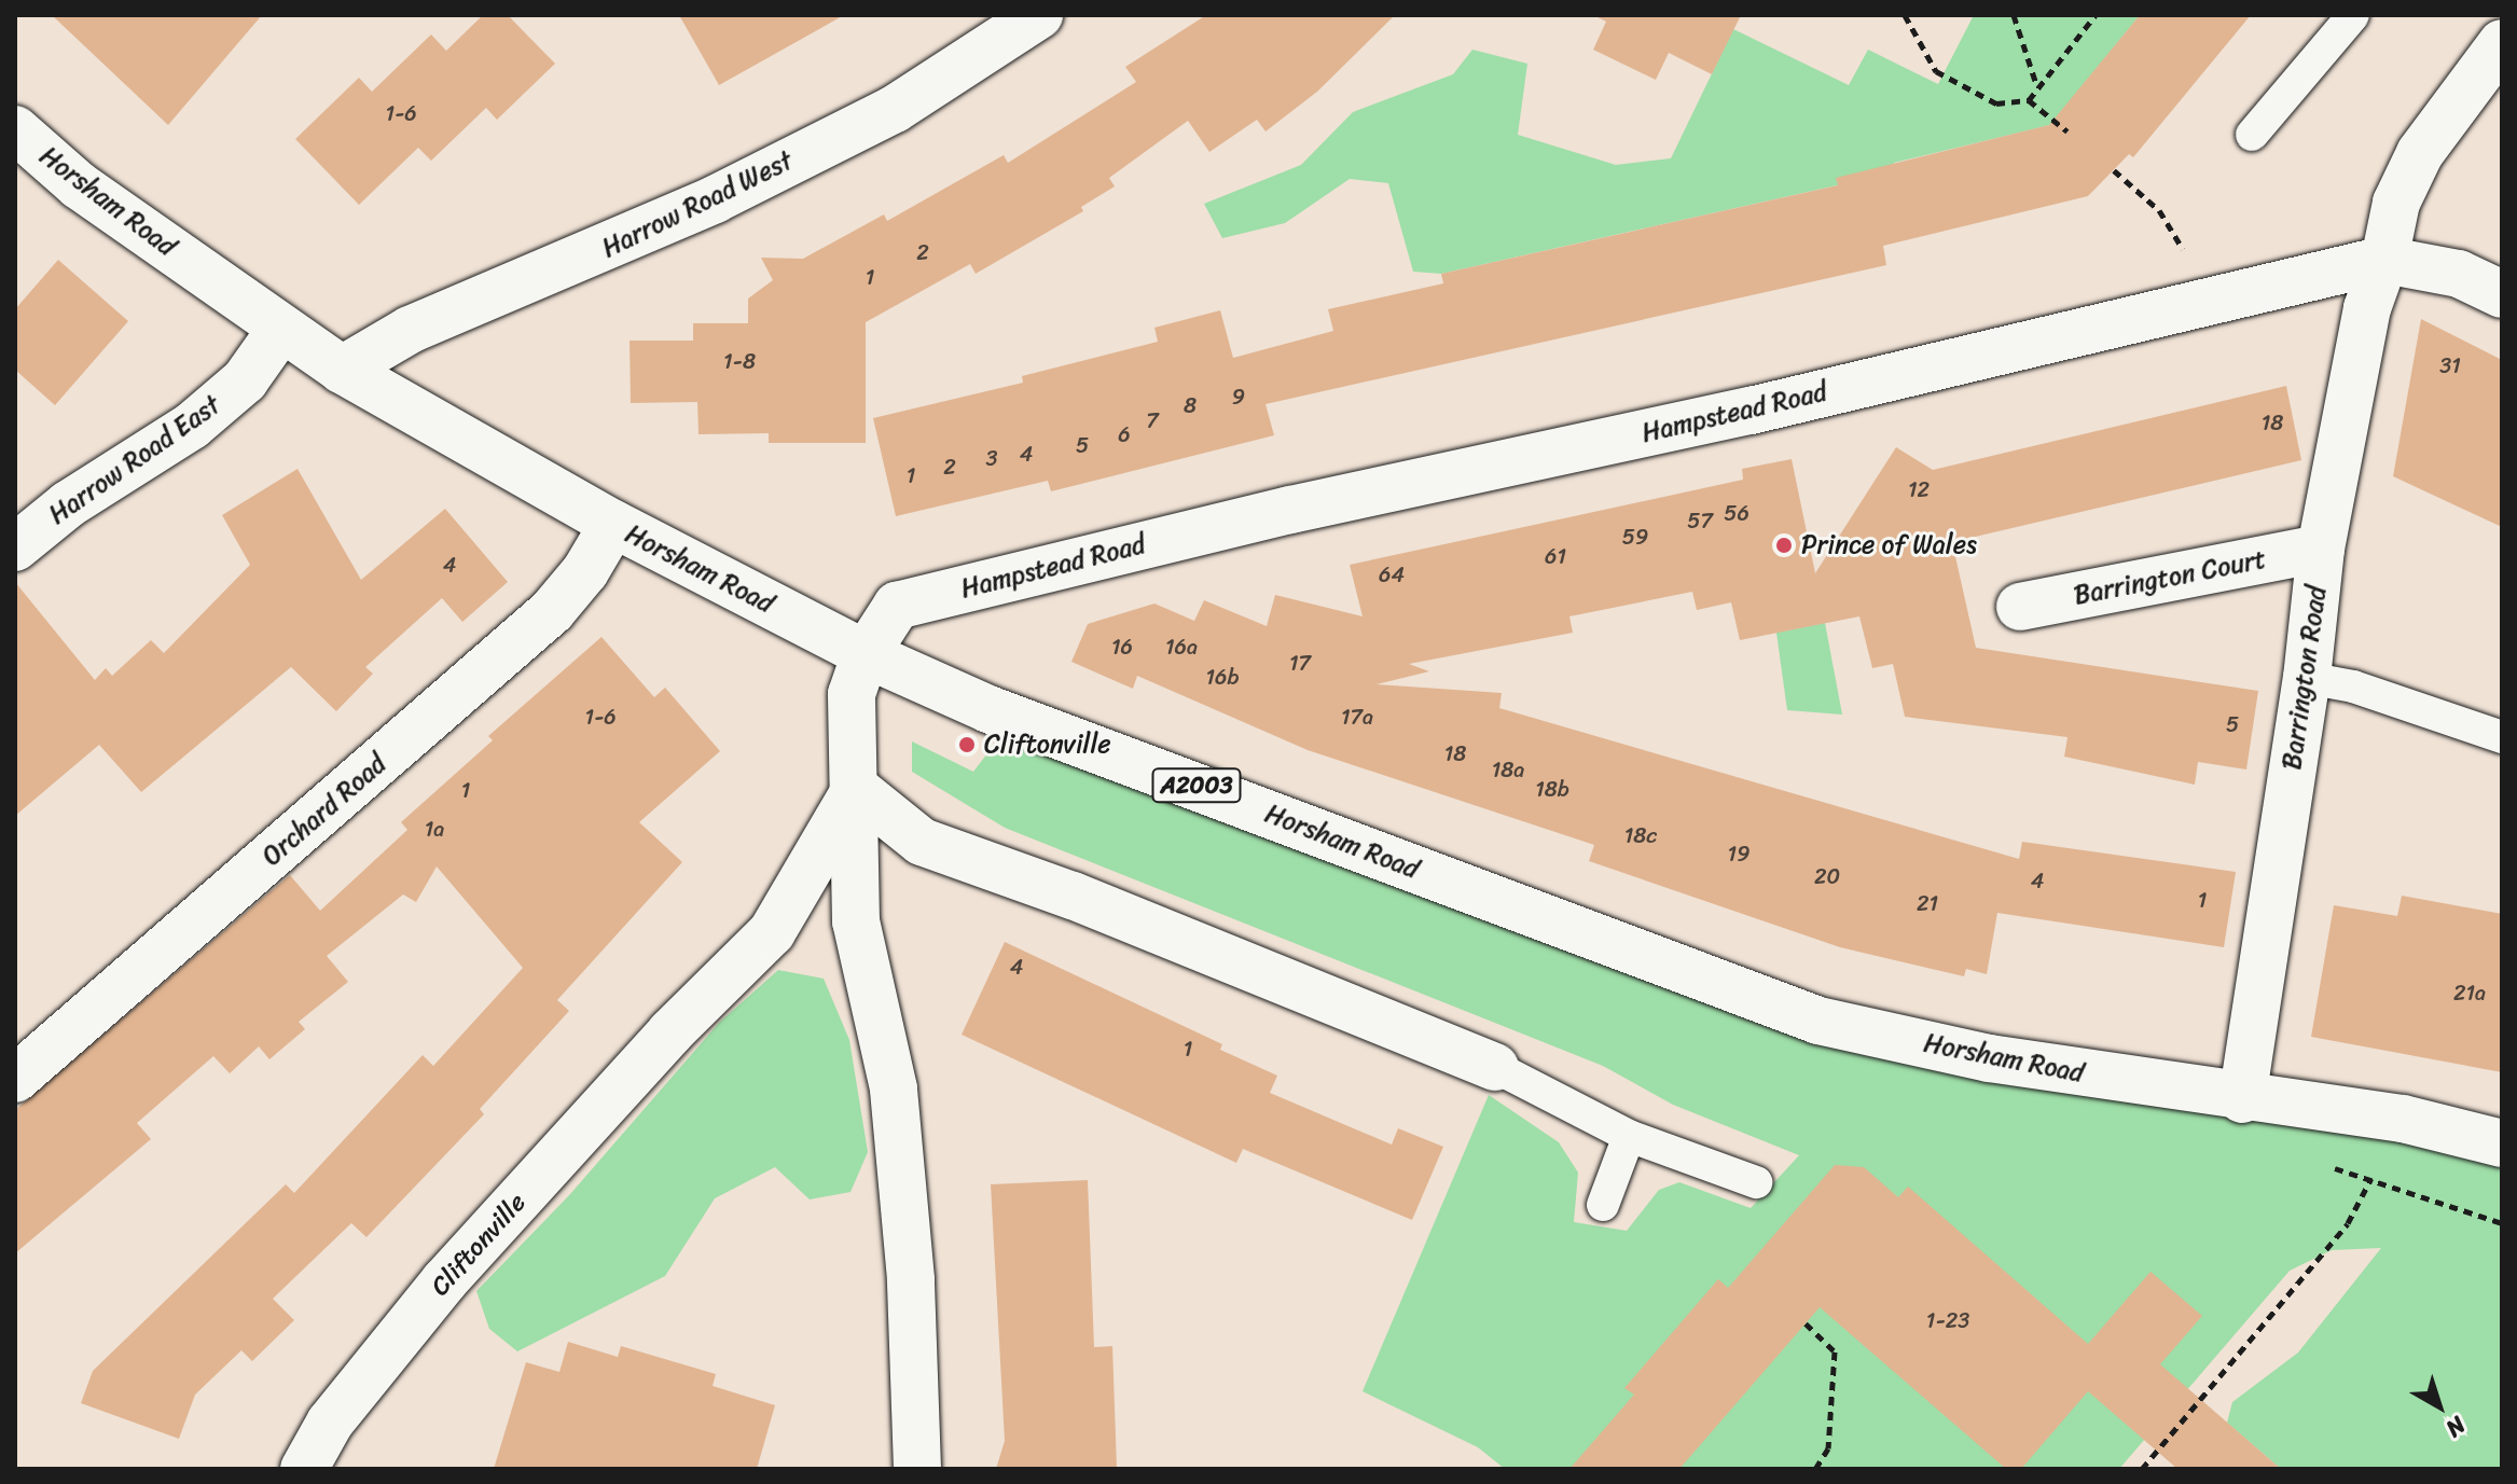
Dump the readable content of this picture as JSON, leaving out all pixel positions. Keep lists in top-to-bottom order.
{
  "streets": {
    "street": [
      "Horsham Road",
      "Harrow Road West",
      "Hampstead Road",
      "Harrow Road East",
      "Barrington Court",
      "Barrington Road",
      "A2003",
      "Orchard Road",
      "Cliftonville"
    ]
  },
  "crossings": [
    ["Horsham Road", "Harrow Road West"],
    ["Horsham Road", "Hampstead Road"],
    ["Horsham Road", "Harrow Road East"],
    ["Horsham Road", "Barrington Road"],
    ["Horsham Road", "Orchard Road"],
    ["Hampstead Road", "Barrington Road"],
    ["Barrington Court", "Barrington Road"]
  ],
  "places": ["Prince of Wales", "Cliftonville"],
  "house_numbers": [
    "1-6",
    "2",
    "1",
    "1-8",
    "31",
    "9",
    "8",
    "7",
    "18",
    "6",
    "5",
    "4",
    "3",
    "2",
    "1",
    "12",
    "56",
    "57",
    "59",
    "61",
    "4",
    "64",
    "16",
    "16a",
    "17",
    "16b",
    "1-6",
    "17a",
    "5",
    "18",
    "18a",
    "18b",
    "1",
    "1a",
    "18c",
    "19",
    "20",
    "4",
    "1",
    "21",
    "4",
    "21a",
    "1",
    "1-23"
  ],
  "north": "bottom right"
}
